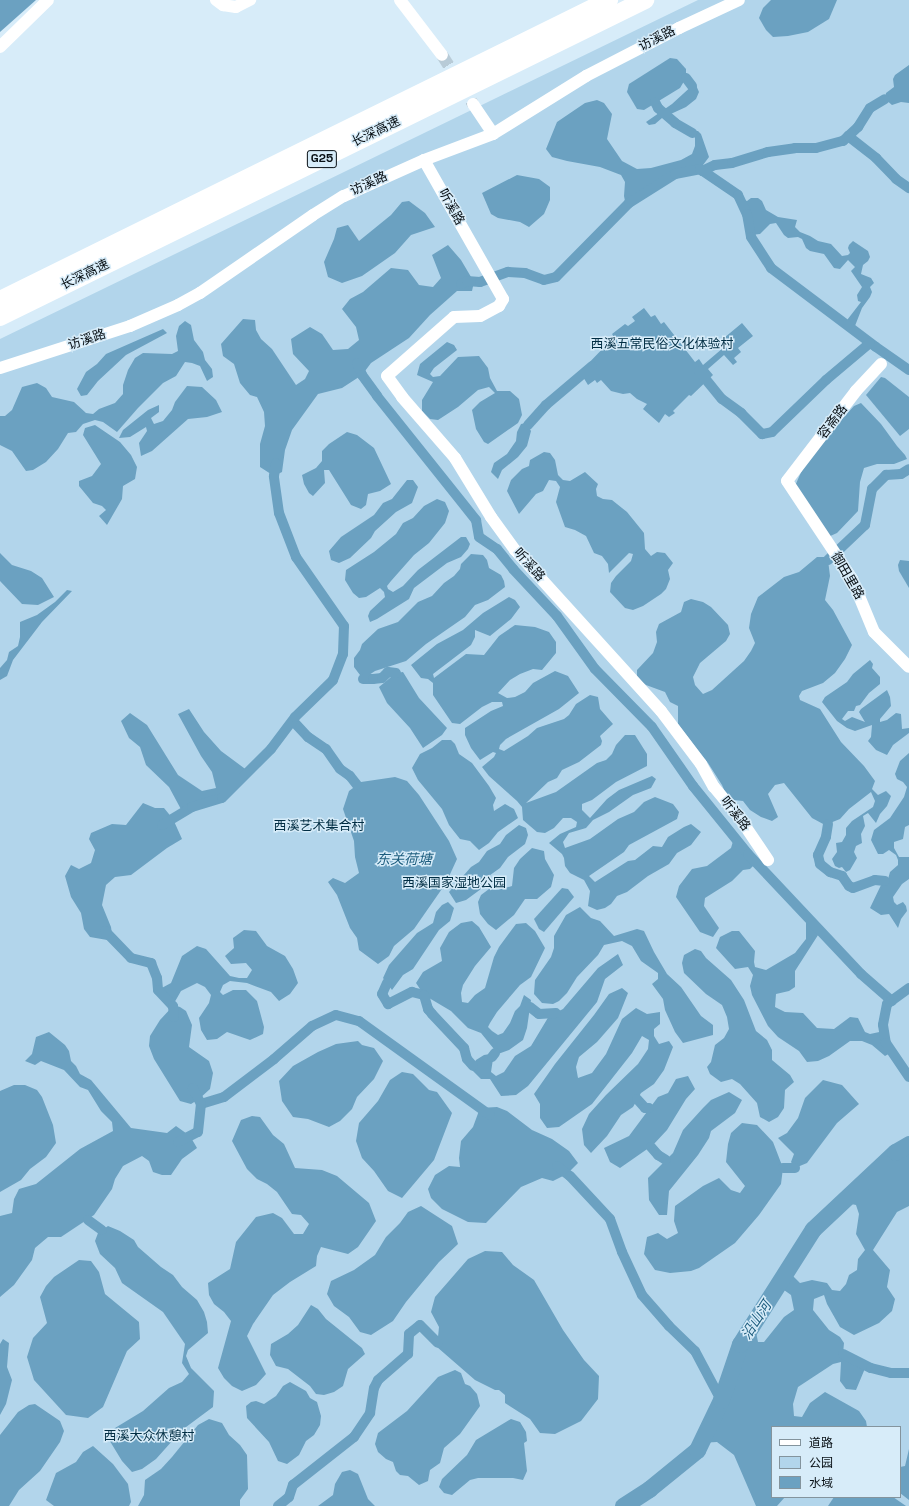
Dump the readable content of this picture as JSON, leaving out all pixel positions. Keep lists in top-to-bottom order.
{
  "streets": {
    "highway": ["长深高速", "G25"],
    "street": [
      "访溪路",
      "听溪路",
      "容斋路",
      "御田里路"
    ]
  },
  "crossings": [
    ["访溪路", "听溪路"],
    ["容斋路", "御田里路"]
  ],
  "water": ["东关荷塘", "沿山河"],
  "parks": [
    "西溪五常民俗文化体验村",
    "西溪艺术集合村",
    "西溪国家湿地公园",
    "西溪大众休憩村"
  ],
  "legend": ["道路", "公园", "水域"]
}
